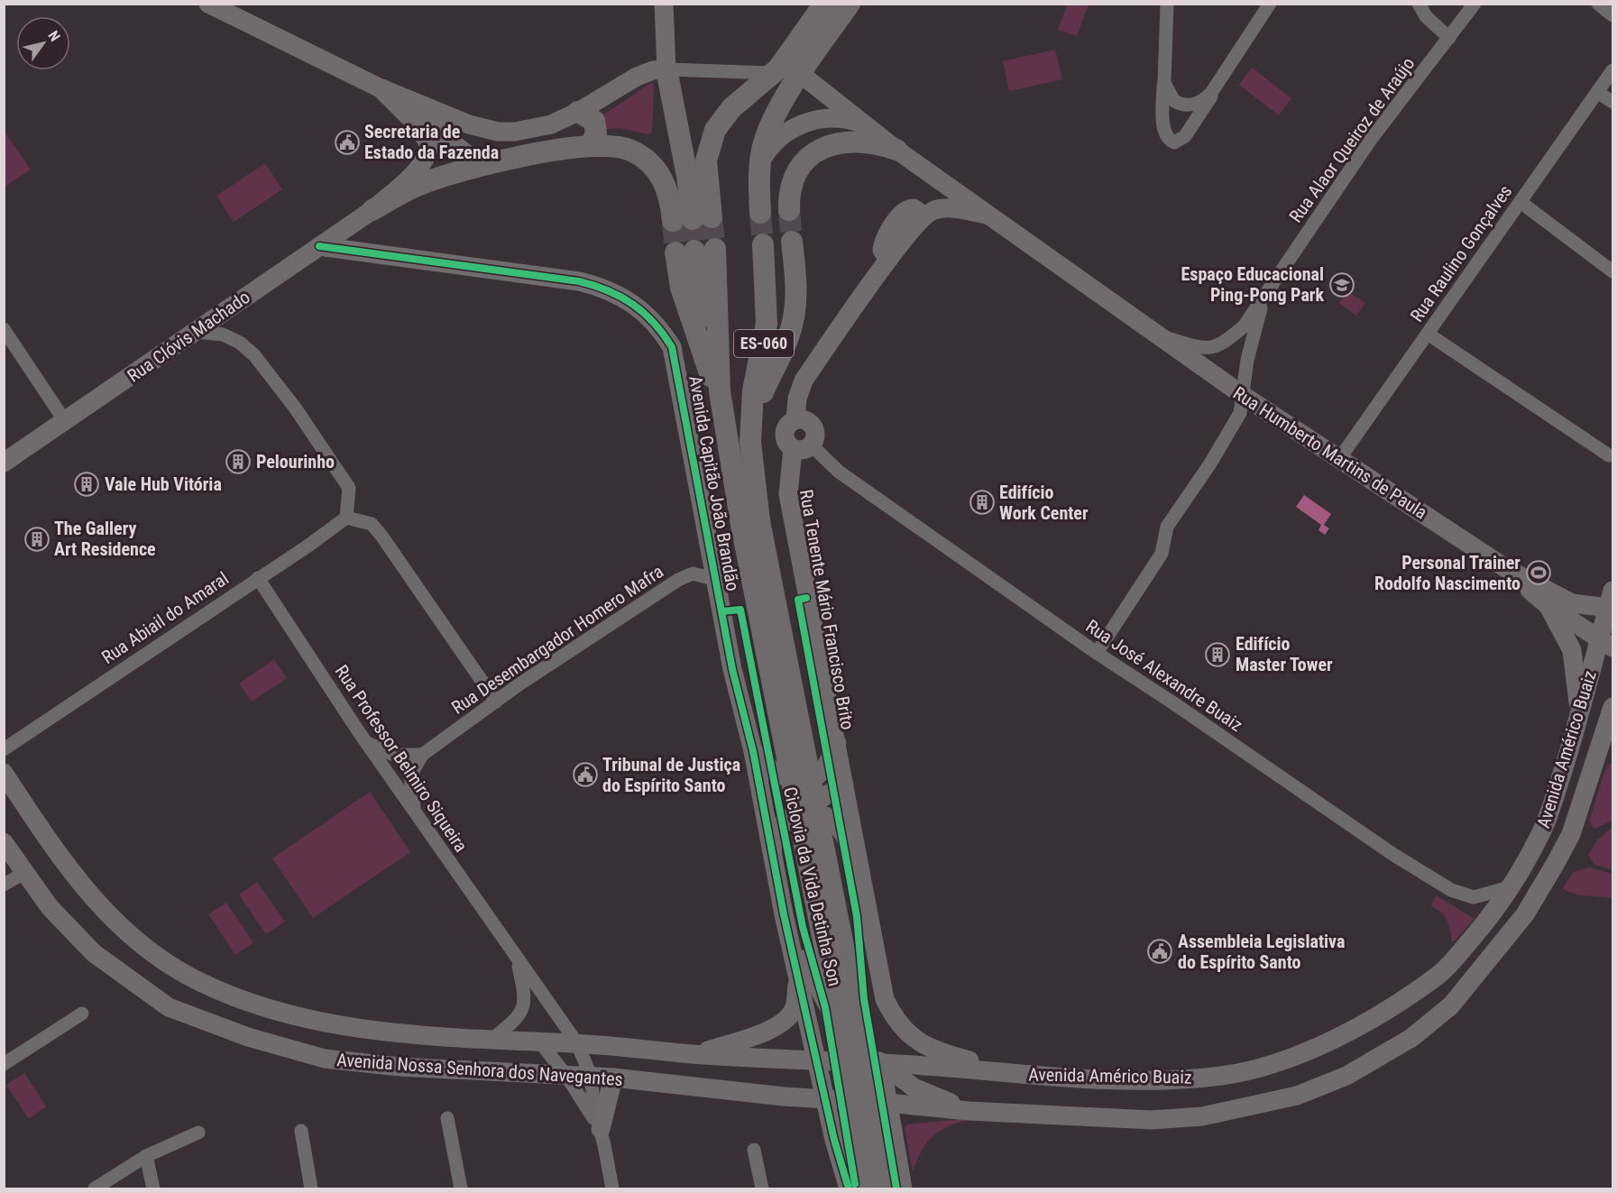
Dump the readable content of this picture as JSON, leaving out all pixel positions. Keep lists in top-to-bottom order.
{
  "streets": {
    "main road": [
      "Rua Clóvis Machado",
      "ES-060",
      "Rua Humberto Martins de Paula",
      "Avenida Capitão João Brandão",
      "Rua Tenente Mário Francisco Brito",
      "Avenida Américo Buaiz",
      "Avenida Nossa Senhora dos Navegantes"
    ],
    "street": [
      "Rua Alaor Queiroz de Araújo",
      "Rua Raulino Gonçalves",
      "Rua Abiail do Amaral",
      "Rua Desembargador Homero Mafra",
      "Rua José Alexandre Buaiz",
      "Rua Professor Belmiro Siqueira"
    ],
    "cycle path": ["Ciclovia da Vida Detinha Son"]
  },
  "crossings": [
    ["Rua Alaor Queiroz de Araújo", "Rua Humberto Martins de Paula"],
    ["Rua Alaor Queiroz de Araújo", "Rua José Alexandre Buaiz"],
    ["Rua Raulino Gonçalves", "Rua Humberto Martins de Paula"],
    ["Rua Clóvis Machado", "Avenida Capitão João Brandão"],
    ["Rua Humberto Martins de Paula", "Avenida Américo Buaiz"],
    ["Avenida Capitão João Brandão", "Rua Desembargador Homero Mafra"],
    ["Avenida Capitão João Brandão", "Avenida Nossa Senhora dos Navegantes"],
    ["Rua Tenente Mário Francisco Brito", "Rua José Alexandre Buaiz"],
    ["Rua Tenente Mário Francisco Brito", "Avenida Américo Buaiz"],
    ["Rua Abiail do Amaral", "Rua Professor Belmiro Siqueira"],
    ["Rua Desembargador Homero Mafra", "Rua Professor Belmiro Siqueira"],
    ["Rua José Alexandre Buaiz", "Avenida Américo Buaiz"],
    ["Avenida Américo Buaiz", "Avenida Nossa Senhora dos Navegantes"],
    ["Rua Professor Belmiro Siqueira", "Avenida Nossa Senhora dos Navegantes"]
  ],
  "places": {
    "public building": ["Secretaria de Estado da Fazenda", "Tribunal de Justiça do Espírito Santo", "Assembleia Legislativa do Espírito Santo"],
    "school or university": ["Espaço Educacional Ping-Pong Park"],
    "building": [
      "Pelourinho",
      "Vale Hub Vitória",
      "Edifício Work Center",
      "The Gallery Art Residence",
      "Edifício Master Tower"
    ],
    "sports": ["Personal Trainer Rodolfo Nascimento"]
  },
  "north": "top right"
}
